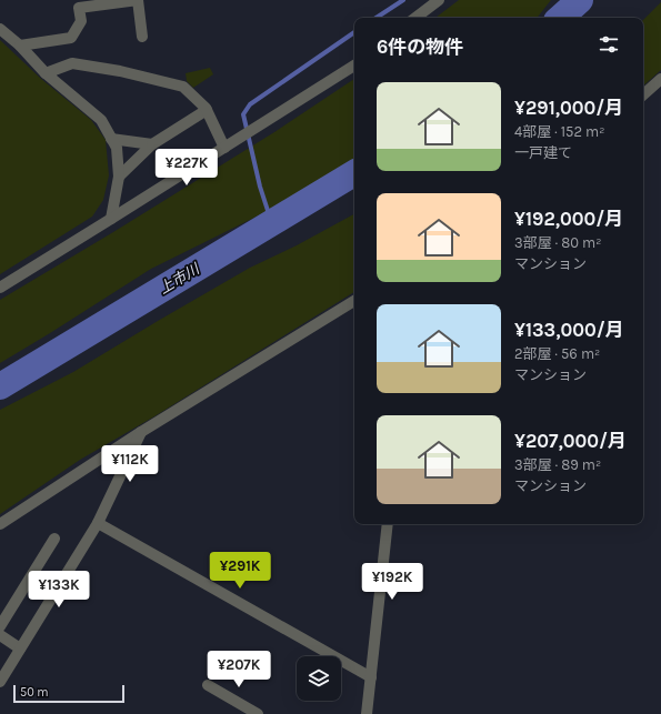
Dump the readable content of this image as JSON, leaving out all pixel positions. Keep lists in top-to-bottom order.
{
  "water": ["上市川"],
  "scale_bar": "50 m",
  "page": {
    "heading": "6件の物件",
    "list": [
      {
        "name": "¥291,000/月",
        "note": "4部屋 · 152 m² · 一戸建て"
      },
      {
        "name": "¥192,000/月",
        "note": "3部屋 · 80 m² · マンション"
      },
      {
        "name": "¥133,000/月",
        "note": "2部屋 · 56 m² · マンション"
      },
      {
        "name": "¥207,000/月",
        "note": "3部屋 · 89 m² · マンション"
      }
    ],
    "price": [
      "¥227K",
      "¥112K",
      "¥291K",
      "¥192K",
      "¥133K",
      "¥207K"
    ],
    "scale": "50 m"
  }
}
